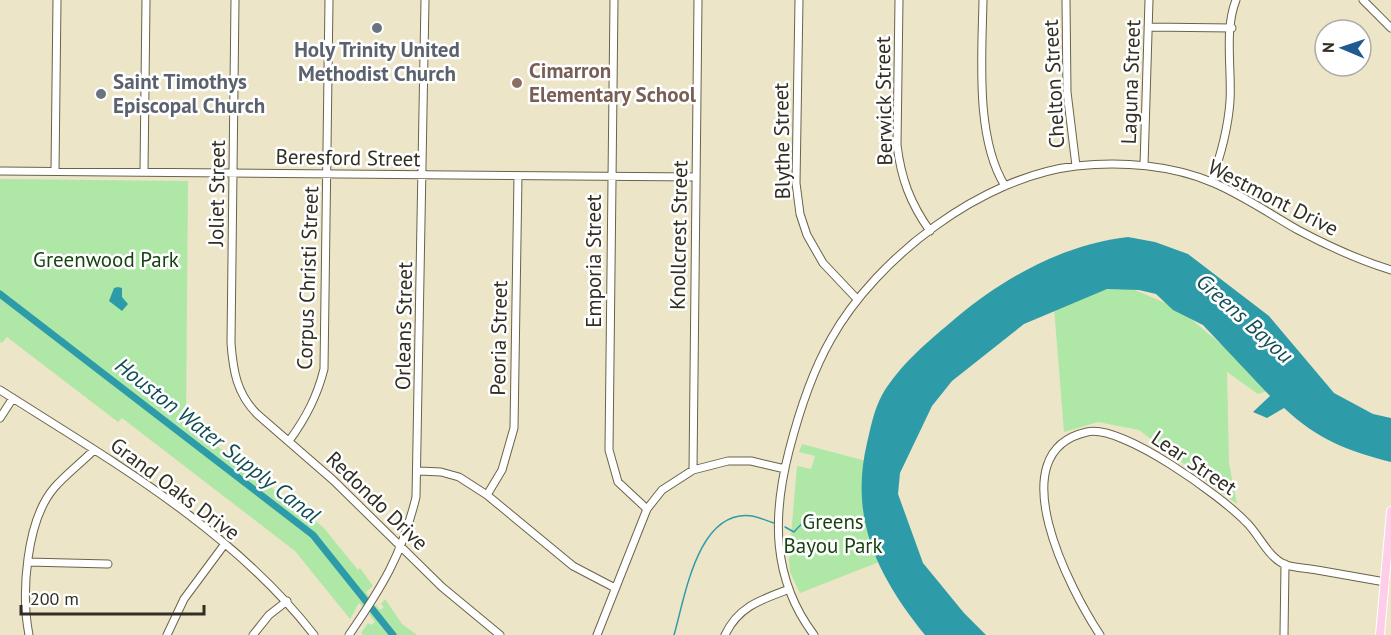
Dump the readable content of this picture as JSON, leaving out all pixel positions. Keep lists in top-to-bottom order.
{
  "streets": {
    "street": [
      "Laguna Street",
      "Chelton Street",
      "Berwick Street",
      "Blythe Street",
      "Beresford Street",
      "Joliet Street",
      "Westmont Drive",
      "Knollcrest Street",
      "Emporia Street",
      "Corpus Christi Street",
      "Orleans Street",
      "Peoria Street",
      "Lear Street",
      "Grand Oaks Drive",
      "Redondo Drive"
    ]
  },
  "crossings": [
    ["Laguna Street", "Westmont Drive"],
    ["Chelton Street", "Westmont Drive"],
    ["Berwick Street", "Westmont Drive"],
    ["Blythe Street", "Westmont Drive"],
    ["Beresford Street", "Joliet Street"],
    ["Beresford Street", "Knollcrest Street"],
    ["Beresford Street", "Emporia Street"],
    ["Beresford Street", "Corpus Christi Street"],
    ["Beresford Street", "Orleans Street"],
    ["Beresford Street", "Peoria Street"],
    ["Joliet Street", "Redondo Drive"],
    ["Corpus Christi Street", "Redondo Drive"],
    ["Orleans Street", "Redondo Drive"]
  ],
  "water": ["Greens Bayou", "Houston Water Supply Canal"],
  "parks": ["Greenwood Park", "Greens Bayou Park"],
  "places": ["Holy Trinity United Methodist Church", "Cimarron Elementary School", "Saint Timothys Episcopal Church"],
  "scale_bar": "200 m",
  "north": "left"
}
